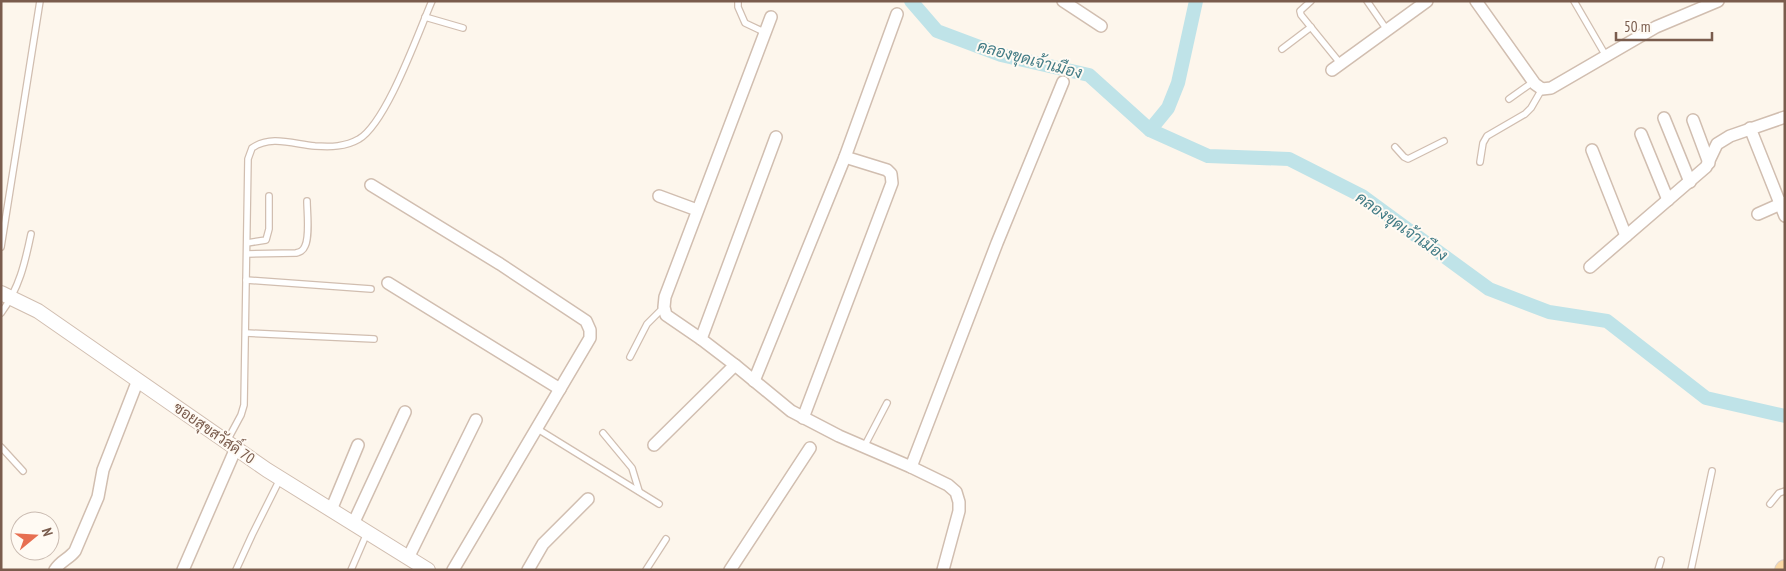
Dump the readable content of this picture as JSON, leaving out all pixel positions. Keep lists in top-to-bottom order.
{
  "streets": {
    "street": ["ซอยสุขสวัสดิ์ 70"]
  },
  "water": ["คลองขุดเจ้าเมือง"],
  "scale_bar": "50 m",
  "north": "right"
}
